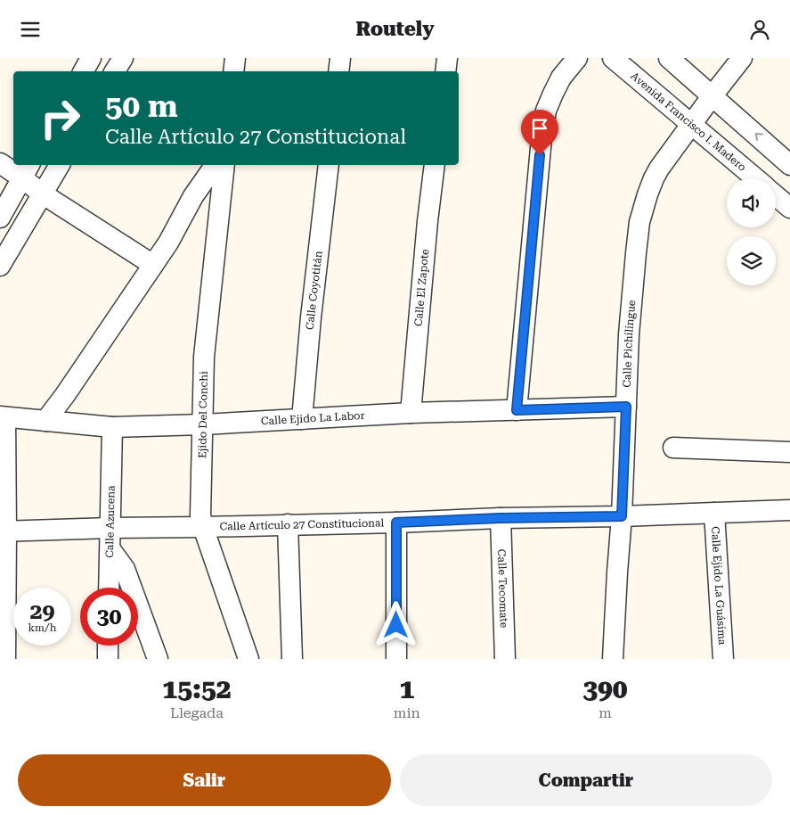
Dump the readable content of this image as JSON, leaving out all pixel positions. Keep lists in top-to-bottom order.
{
  "streets": {
    "street": [
      "Avenida Francisco I. Madero",
      "Calle El Zapote",
      "Calle Coyotitán",
      "Calle Pichilingue",
      "Ejido Del Conchi",
      "Calle Ejido La Labor",
      "Calle Azucena",
      "Calle Artículo 27 Constitucional",
      "Calle Ejido La Guásima",
      "Calle Tecomate"
    ]
  },
  "crossings": [
    ["Avenida Francisco I. Madero", "Calle Pichilingue"],
    ["Calle El Zapote", "Calle Ejido La Labor"],
    ["Calle Coyotitán", "Calle Ejido La Labor"],
    ["Calle Pichilingue", "Calle Ejido La Labor"],
    ["Calle Pichilingue", "Calle Artículo 27 Constitucional"],
    ["Ejido Del Conchi", "Calle Ejido La Labor"],
    ["Ejido Del Conchi", "Calle Artículo 27 Constitucional"],
    ["Calle Ejido La Labor", "Calle Azucena"],
    ["Calle Azucena", "Calle Artículo 27 Constitucional"],
    ["Calle Artículo 27 Constitucional", "Calle Ejido La Guásima"],
    ["Calle Artículo 27 Constitucional", "Calle Tecomate"]
  ],
  "page": {
    "header": "Routely",
    "turn": ["50 m", "Calle Artículo 27 Constitucional"],
    "speed": "29 km/h",
    "limit": "30",
    "eta": [
      "15:52",
      "Llegada",
      "1",
      "min",
      "390",
      "m"
    ],
    "buttons": ["Salir", "Compartir"]
  }
}
